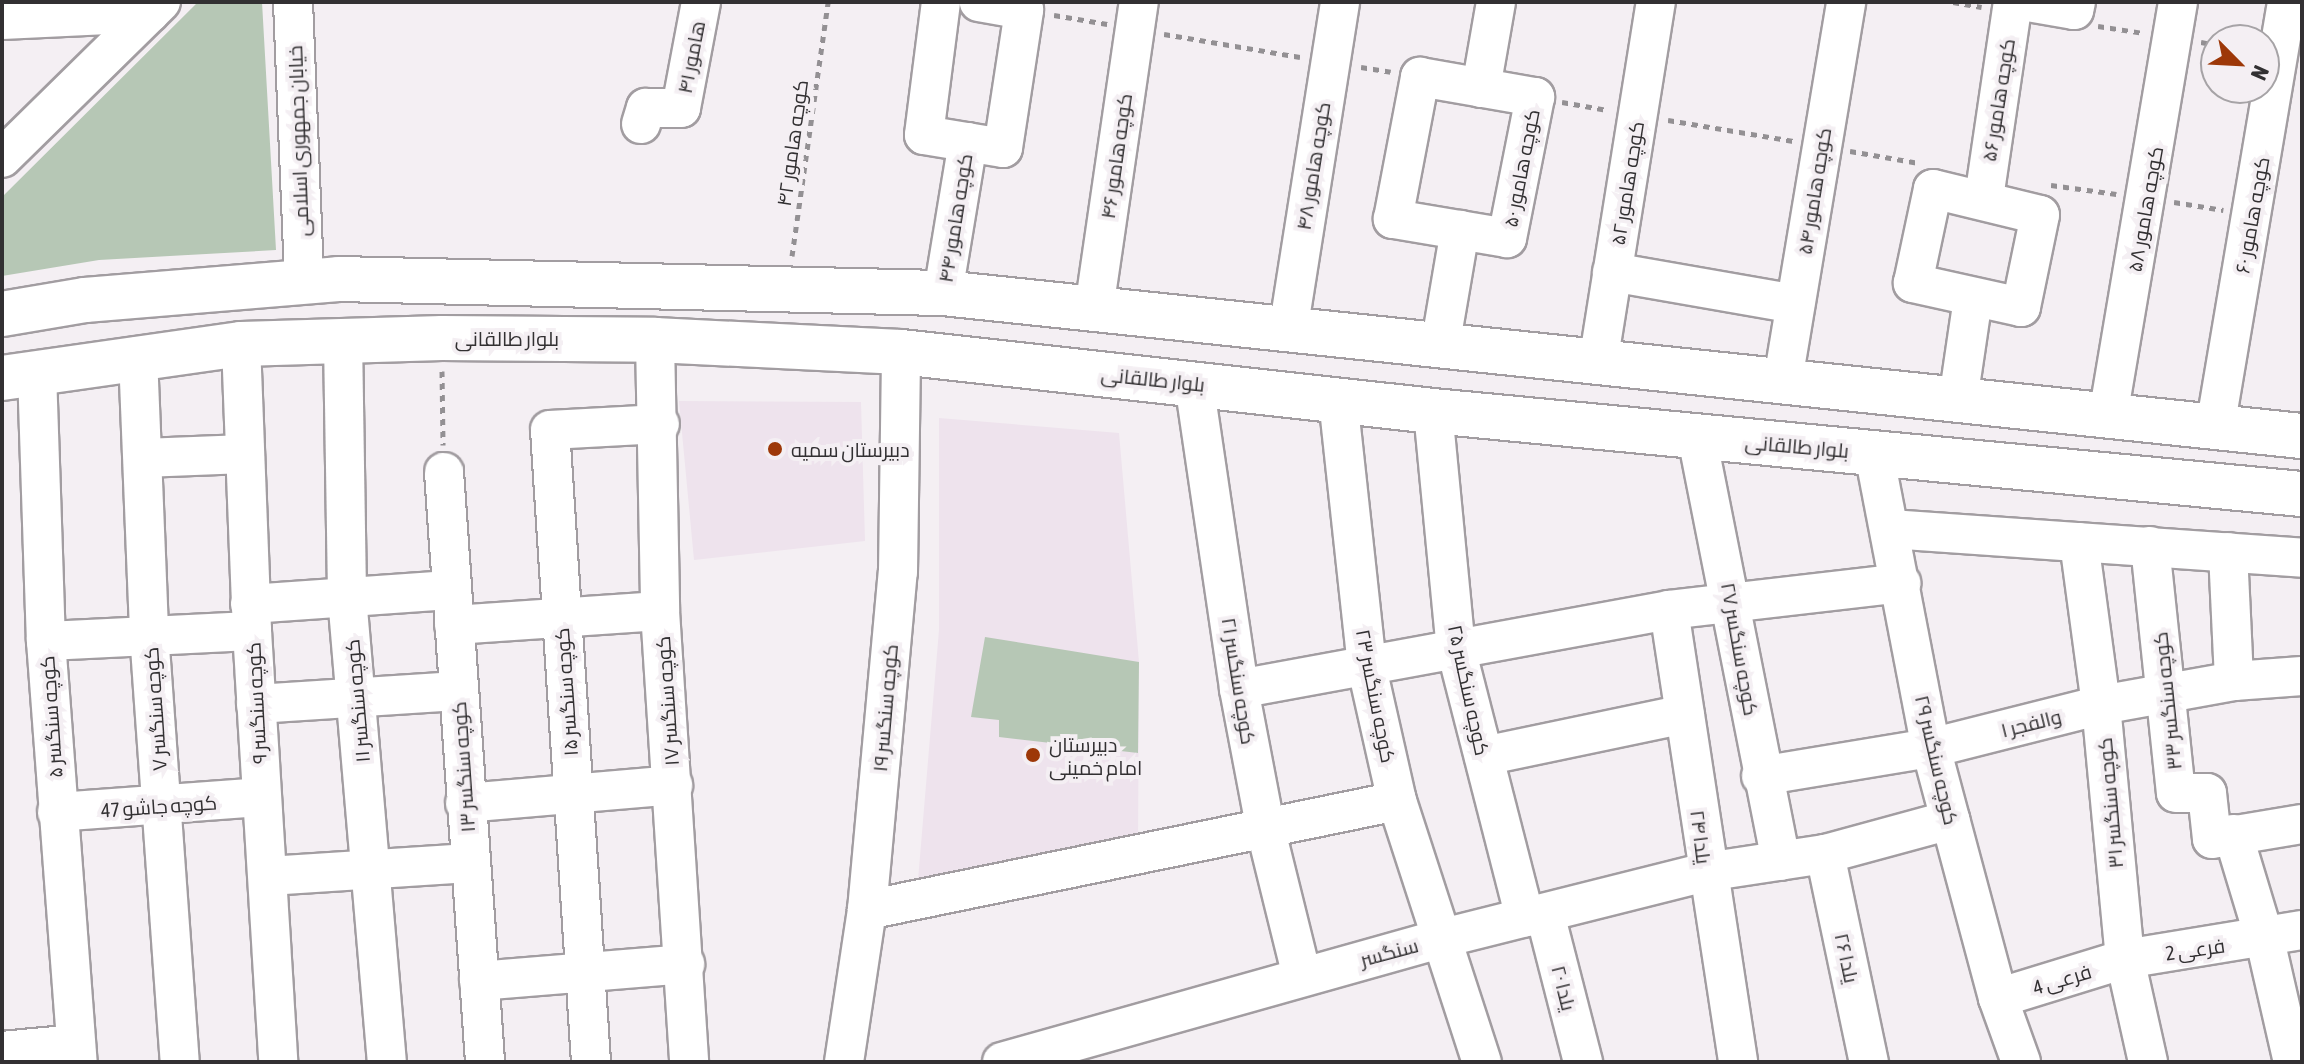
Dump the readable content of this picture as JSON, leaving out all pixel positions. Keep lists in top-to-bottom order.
{
  "streets": {
    "main road": ["بلوار طالقانی"],
    "street": [
      "هامور ۴۱",
      "کوچه هامور ۵۶",
      "خیابان جمهوری اسلامی",
      "کوچه هامور ۴۶",
      "کوچه هامور ۴۸",
      "کوچه هامور ۵۰",
      "کوچه هامور ۵۲",
      "کوچه هامور ۵۴",
      "کوچه هامور ۵۸",
      "کوچه هامور ۶۰",
      "کوچه هامور ۴۴",
      "کوچه سنگسر ۲۷",
      "کوچه سنگسر ۲۱",
      "کوچه سنگسر ۲۵",
      "کوچه سنگسر ۱۵",
      "کوچه سنگسر ۲۳",
      "کوچه سنگسر ۱۱",
      "کوچه سنگسر ۱۷",
      "کوچه سنگسر ۳۳",
      "کوچه سنگسر ۹",
      "کوچه سنگسر ۱۹",
      "کوچه سنگسر ۷",
      "کوچه سنگسر ۵",
      "والفجر ۱",
      "کوچه سنگسر ۲۹",
      "کوچه سنگسر ۱۳",
      "کوچه سنگسر ۳۱",
      "کوچه جاشو 47",
      "یلدا ۲۴",
      "فرعی 2",
      "سنگسر",
      "یلدا ۲۶",
      "فرعی 4",
      "یلدا ۲۰"
    ],
    "path": ["کوچه هامور ۴۲"]
  },
  "crossings": [
    ["بلوار طالقانی", "کوچه سنگسر ۲۷"],
    ["بلوار طالقانی", "کوچه سنگسر ۲۱"],
    ["بلوار طالقانی", "کوچه سنگسر ۲۵"],
    ["بلوار طالقانی", "کوچه سنگسر ۲۳"],
    ["بلوار طالقانی", "کوچه سنگسر ۱۱"],
    ["بلوار طالقانی", "کوچه سنگسر ۱۷"],
    ["بلوار طالقانی", "کوچه سنگسر ۹"],
    ["بلوار طالقانی", "کوچه سنگسر ۱۹"],
    ["بلوار طالقانی", "کوچه سنگسر ۷"],
    ["بلوار طالقانی", "کوچه سنگسر ۵"],
    ["بلوار طالقانی", "کوچه سنگسر ۲۹"],
    ["کوچه سنگسر ۲۷", "والفجر ۱"],
    ["کوچه سنگسر ۲۷", "سنگسر"],
    ["کوچه سنگسر ۲۱", "سنگسر"],
    ["کوچه سنگسر ۲۵", "سنگسر"],
    ["کوچه سنگسر ۲۵", "یلدا ۲۰"],
    ["کوچه سنگسر ۱۵", "کوچه سنگسر ۱۷"],
    ["کوچه سنگسر ۲۳", "سنگسر"],
    ["کوچه سنگسر ۳۳", "والفجر ۱"],
    ["کوچه سنگسر ۹", "کوچه جاشو 47"],
    ["کوچه سنگسر ۷", "کوچه جاشو 47"],
    ["کوچه سنگسر ۵", "کوچه جاشو 47"],
    ["والفجر ۱", "کوچه سنگسر ۲۹"],
    ["والفجر ۱", "کوچه سنگسر ۳۱"],
    ["کوچه سنگسر ۲۹", "سنگسر"],
    ["کوچه سنگسر ۲۹", "فرعی 4"],
    ["کوچه سنگسر ۳۱", "فرعی 2"],
    ["کوچه سنگسر ۳۱", "فرعی 4"],
    ["یلدا ۲۴", "سنگسر"],
    ["فرعی 2", "فرعی 4"],
    ["سنگسر", "یلدا ۲۶"],
    ["سنگسر", "یلدا ۲۰"]
  ],
  "places": ["دبیرستان سمیه", "دبیرستان امام خمینی"],
  "north": "bottom right"
}
